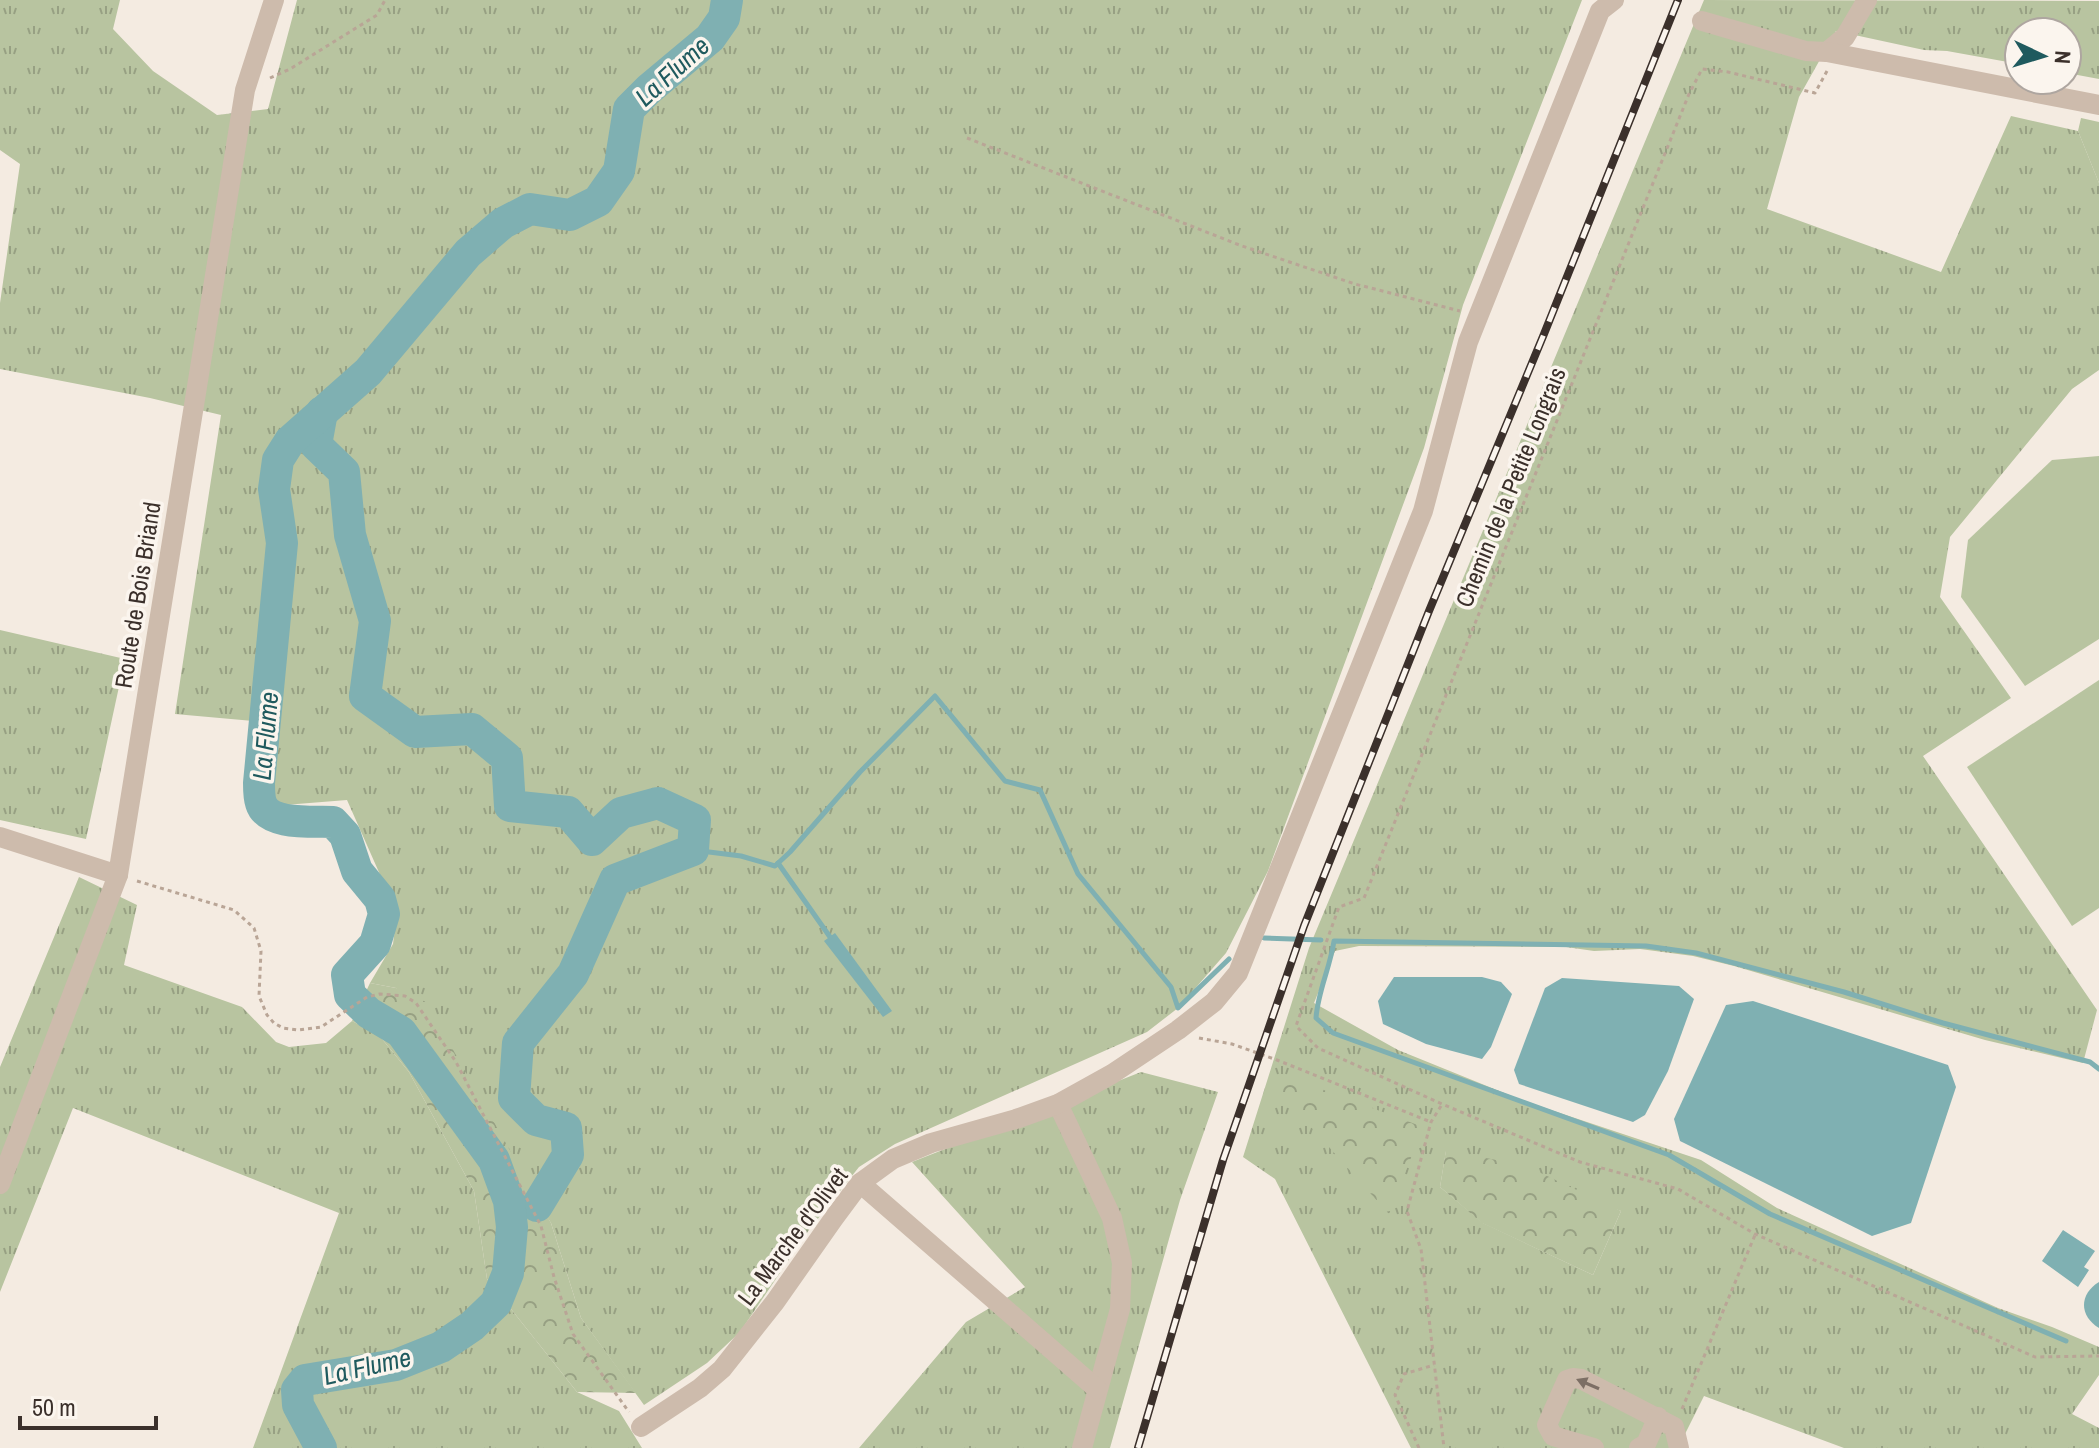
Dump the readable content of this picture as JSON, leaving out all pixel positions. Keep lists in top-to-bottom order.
{
  "streets": {
    "street": ["Route de Bois Briand", "La Marche d'Olivet"],
    "path": ["Chemin de la Petite Longrais"]
  },
  "water": ["La Flume"],
  "scale_bar": "50 m",
  "north": "right"
}
